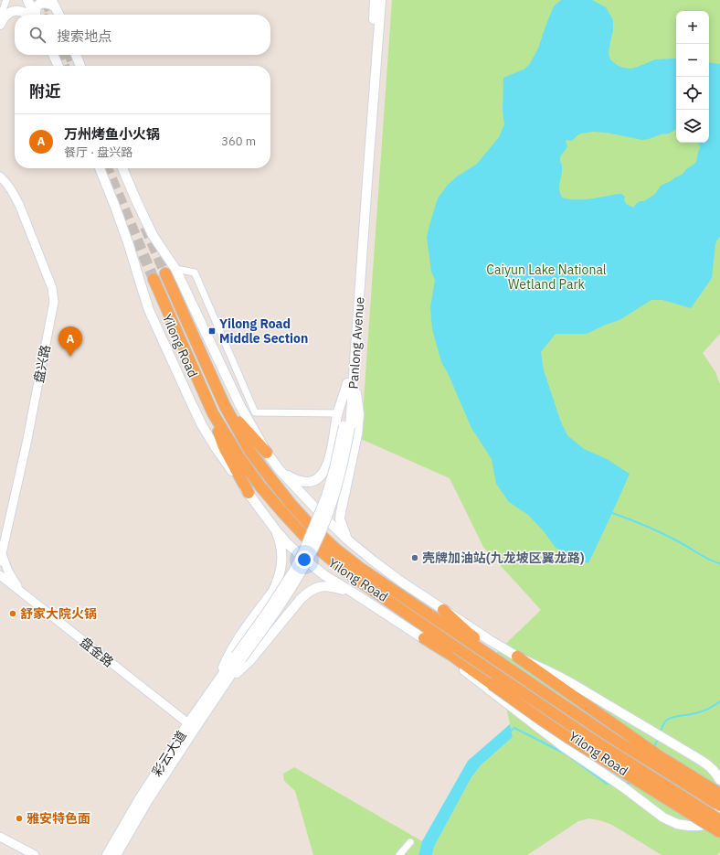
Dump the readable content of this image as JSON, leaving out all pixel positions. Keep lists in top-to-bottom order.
{
  "streets": {
    "highway": ["Yilong Road"],
    "main road": ["Panlong Avenue", "彩云大道"],
    "street": ["盘兴路", "盘金路"]
  },
  "crossings": [
    ["Panlong Avenue", "彩云大道"],
    ["盘金路", "彩云大道"]
  ],
  "parks": ["Caiyun Lake National Wetland Park"],
  "places": {
    "transit": ["Yilong Road Middle Section"],
    "other": ["壳牌加油站(九龙坡区翼龙路)", "舒家大院火锅", "雅安特色面"]
  },
  "page": {
    "map_buttons": ["+", "−"],
    "search": "搜索地点",
    "heading": "附近",
    "list": [
      {
        "mark": "A",
        "name": "万州烤鱼小火锅",
        "note": "餐厅 · 盘兴路",
        "value": "360 m"
      }
    ],
    "pins": "A"
  }
}
